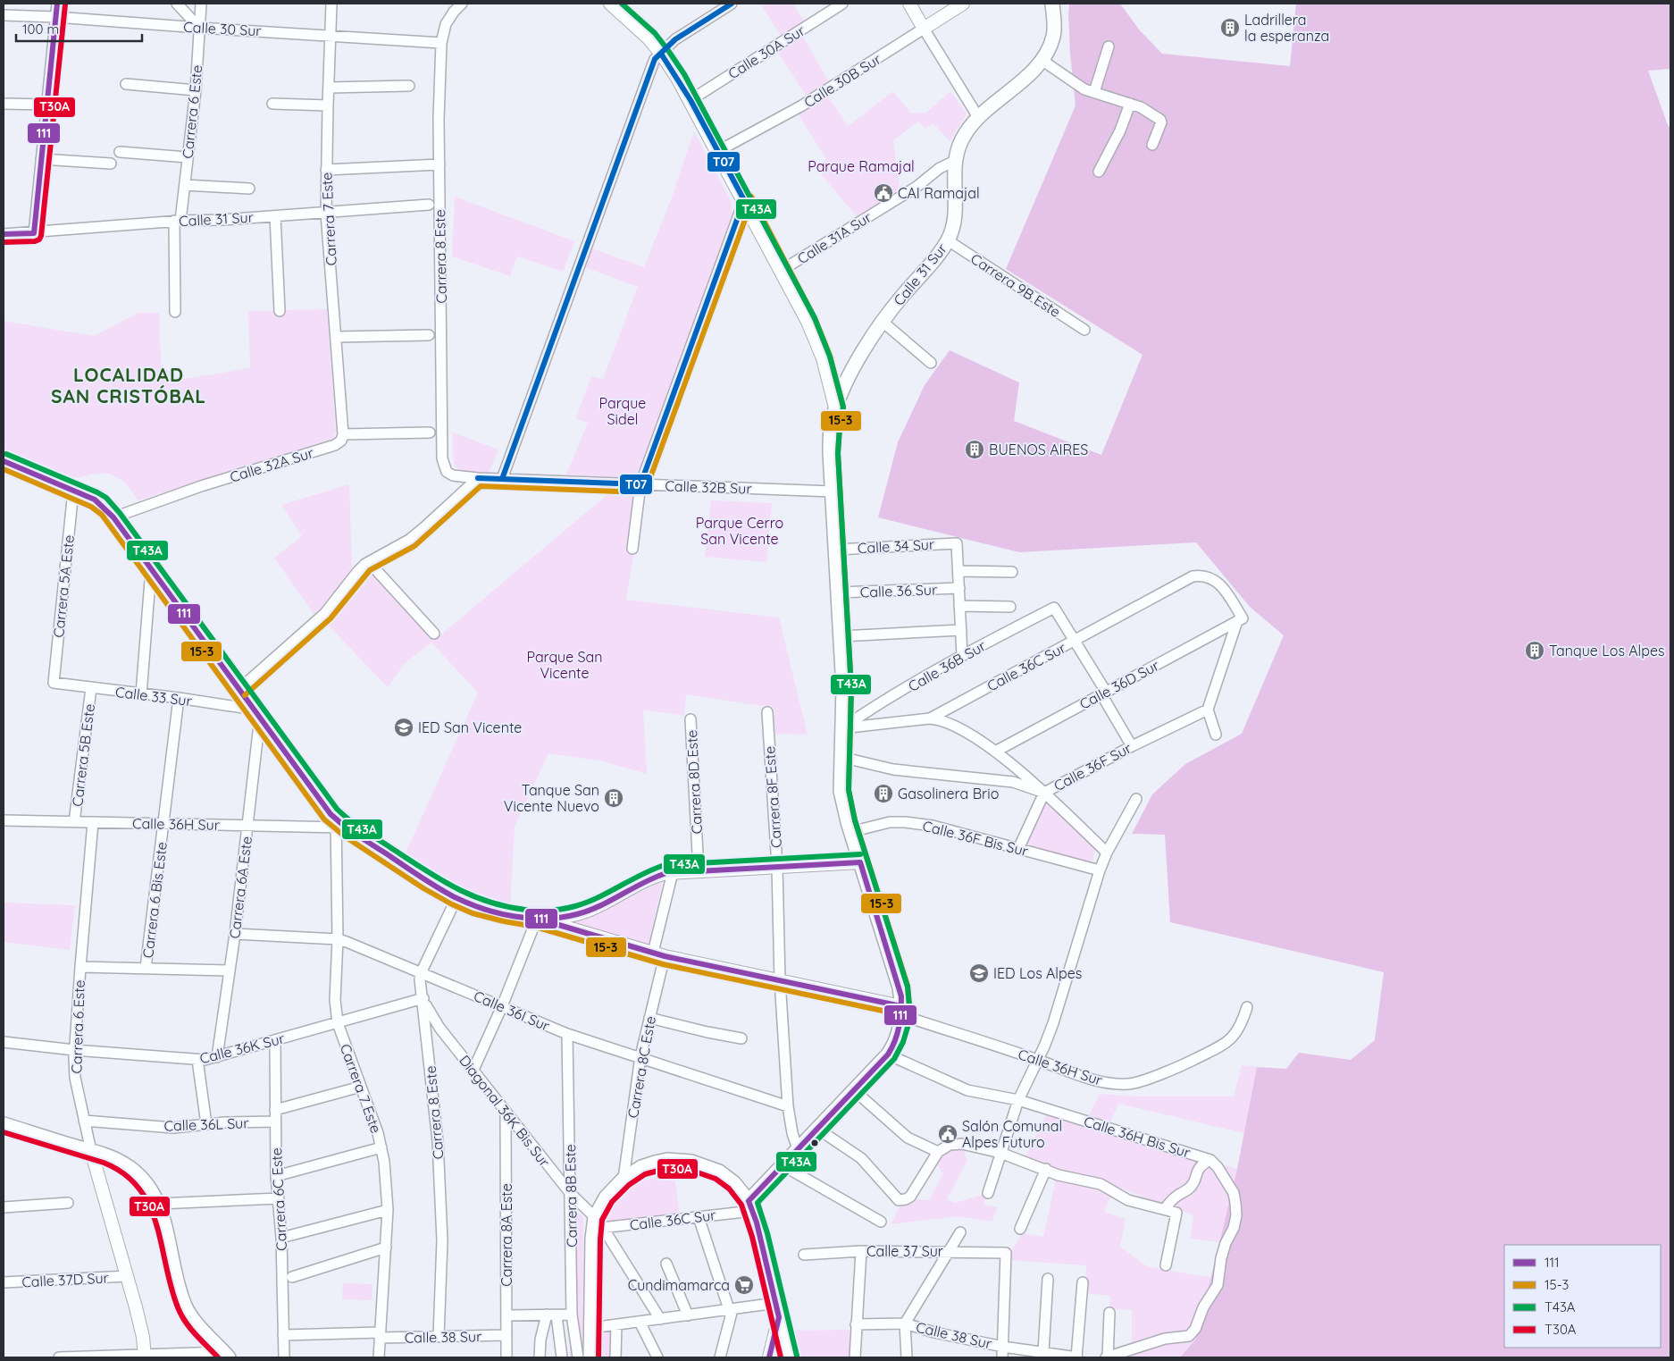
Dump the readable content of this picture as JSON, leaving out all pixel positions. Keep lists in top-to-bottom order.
{
  "streets": {
    "main road": ["Calle 31 Sur"],
    "street": [
      "Calle 30 Sur",
      "Calle 30A Sur",
      "Calle 30B Sur",
      "Carrera 6 Este",
      "Carrera 7 Este",
      "Calle 31A Sur",
      "Carrera 8 Este",
      "Carrera 9B Este",
      "Calle 32A Sur",
      "Calle 32B Sur",
      "Calle 34 Sur",
      "Carrera 5A Este",
      "Calle 36 Sur",
      "Calle 36B Sur",
      "Calle 36C Sur",
      "Calle 36D Sur",
      "Calle 33 Sur",
      "Carrera 5B Este",
      "Calle 36F Sur",
      "Carrera 8D Este",
      "Carrera 8F Este",
      "Calle 36H Sur",
      "Calle 36F Bis Sur",
      "Carrera 6A Este",
      "Carrera 6 Bis Este",
      "Calle 36I Sur",
      "Calle 36K Sur",
      "Carrera 8C Este",
      "Diagonal 36K Bis Sur",
      "Calle 36L Sur",
      "Calle 36H Bis Sur",
      "Carrera 8B Este",
      "Carrera 6C Este",
      "Carrera 8A Este",
      "Calle 37 Sur",
      "Calle 37D Sur",
      "Calle 38 Sur"
    ]
  },
  "crossings": [
    ["Calle 30 Sur", "Carrera 6 Este"],
    ["Calle 30 Sur", "Carrera 7 Este"],
    ["Calle 30 Sur", "Carrera 8 Este"],
    ["Carrera 6 Este", "Calle 31 Sur"],
    ["Carrera 6 Este", "Calle 36H Sur"],
    ["Carrera 6 Este", "Calle 36K Sur"],
    ["Carrera 6 Este", "Calle 36L Sur"],
    ["Carrera 6 Este", "Calle 37D Sur"],
    ["Calle 31 Sur", "Carrera 7 Este"],
    ["Calle 31 Sur", "Calle 31A Sur"],
    ["Calle 31 Sur", "Carrera 9B Este"],
    ["Calle 31 Sur", "Calle 32B Sur"],
    ["Calle 31 Sur", "Calle 34 Sur"],
    ["Calle 31 Sur", "Calle 36 Sur"],
    ["Calle 31 Sur", "Calle 36B Sur"],
    ["Calle 31 Sur", "Calle 36C Sur"],
    ["Calle 31 Sur", "Calle 36F Sur"],
    ["Calle 31 Sur", "Calle 36H Sur"],
    ["Calle 31 Sur", "Calle 36F Bis Sur"],
    ["Carrera 7 Este", "Calle 32A Sur"],
    ["Carrera 7 Este", "Calle 36H Sur"],
    ["Carrera 7 Este", "Calle 36I Sur"],
    ["Carrera 7 Este", "Calle 36K Sur"],
    ["Carrera 7 Este", "Calle 38 Sur"],
    ["Carrera 8 Este", "Calle 32B Sur"],
    ["Carrera 8 Este", "Calle 36I Sur"],
    ["Carrera 8 Este", "Calle 36K Sur"],
    ["Carrera 8 Este", "Diagonal 36K Bis Sur"],
    ["Carrera 8 Este", "Calle 38 Sur"],
    ["Carrera 5A Este", "Calle 33 Sur"],
    ["Calle 36B Sur", "Calle 36C Sur"],
    ["Calle 36C Sur", "Calle 36D Sur"],
    ["Calle 36C Sur", "Diagonal 36K Bis Sur"],
    ["Calle 33 Sur", "Carrera 5B Este"],
    ["Calle 33 Sur", "Carrera 6A Este"],
    ["Calle 33 Sur", "Carrera 6 Bis Este"],
    ["Carrera 5B Este", "Calle 36H Sur"],
    ["Carrera 8F Este", "Calle 36H Sur"],
    ["Carrera 8F Este", "Calle 36I Sur"],
    ["Calle 36H Sur", "Carrera 6A Este"],
    ["Calle 36H Sur", "Carrera 6 Bis Este"],
    ["Calle 36H Sur", "Carrera 8C Este"],
    ["Carrera 6A Este", "Calle 36I Sur"],
    ["Carrera 6A Este", "Calle 36K Sur"],
    ["Calle 36I Sur", "Carrera 8C Este"],
    ["Calle 36I Sur", "Carrera 8B Este"],
    ["Calle 36K Sur", "Diagonal 36K Bis Sur"],
    ["Calle 36K Sur", "Carrera 6C Este"],
    ["Diagonal 36K Bis Sur", "Carrera 8B Este"],
    ["Diagonal 36K Bis Sur", "Carrera 8A Este"],
    ["Calle 36L Sur", "Carrera 6C Este"],
    ["Carrera 6C Este", "Calle 38 Sur"],
    ["Carrera 8A Este", "Calle 38 Sur"],
    ["Calle 37 Sur", "Calle 38 Sur"]
  ],
  "districts": ["LOCALIDAD SAN CRISTÓBAL"],
  "parks": [
    "Parque Ramajal",
    "Parque Sidel",
    "Parque Cerro San Vicente",
    "Parque San Vicente"
  ],
  "places": {
    "building": [
      "Ladrillera la esperanza",
      "BUENOS AIRES",
      "Tanque Los Alpes",
      "Gasolinera Brio",
      "Tanque San Vicente Nuevo"
    ],
    "public building": ["CAI Ramajal", "Salón Comunal Alpes Futuro"],
    "school or university": ["IED San Vicente", "IED Los Alpes"],
    "supermarket": ["Cundimamarca"]
  },
  "lines": [
    "transit line 111",
    "transit line T43A",
    "transit line T07",
    "transit line T30A",
    "transit line 15-3"
  ],
  "legend": [
    "111",
    "15-3",
    "T43A",
    "T30A"
  ],
  "scale_bar": "100 m"
}
